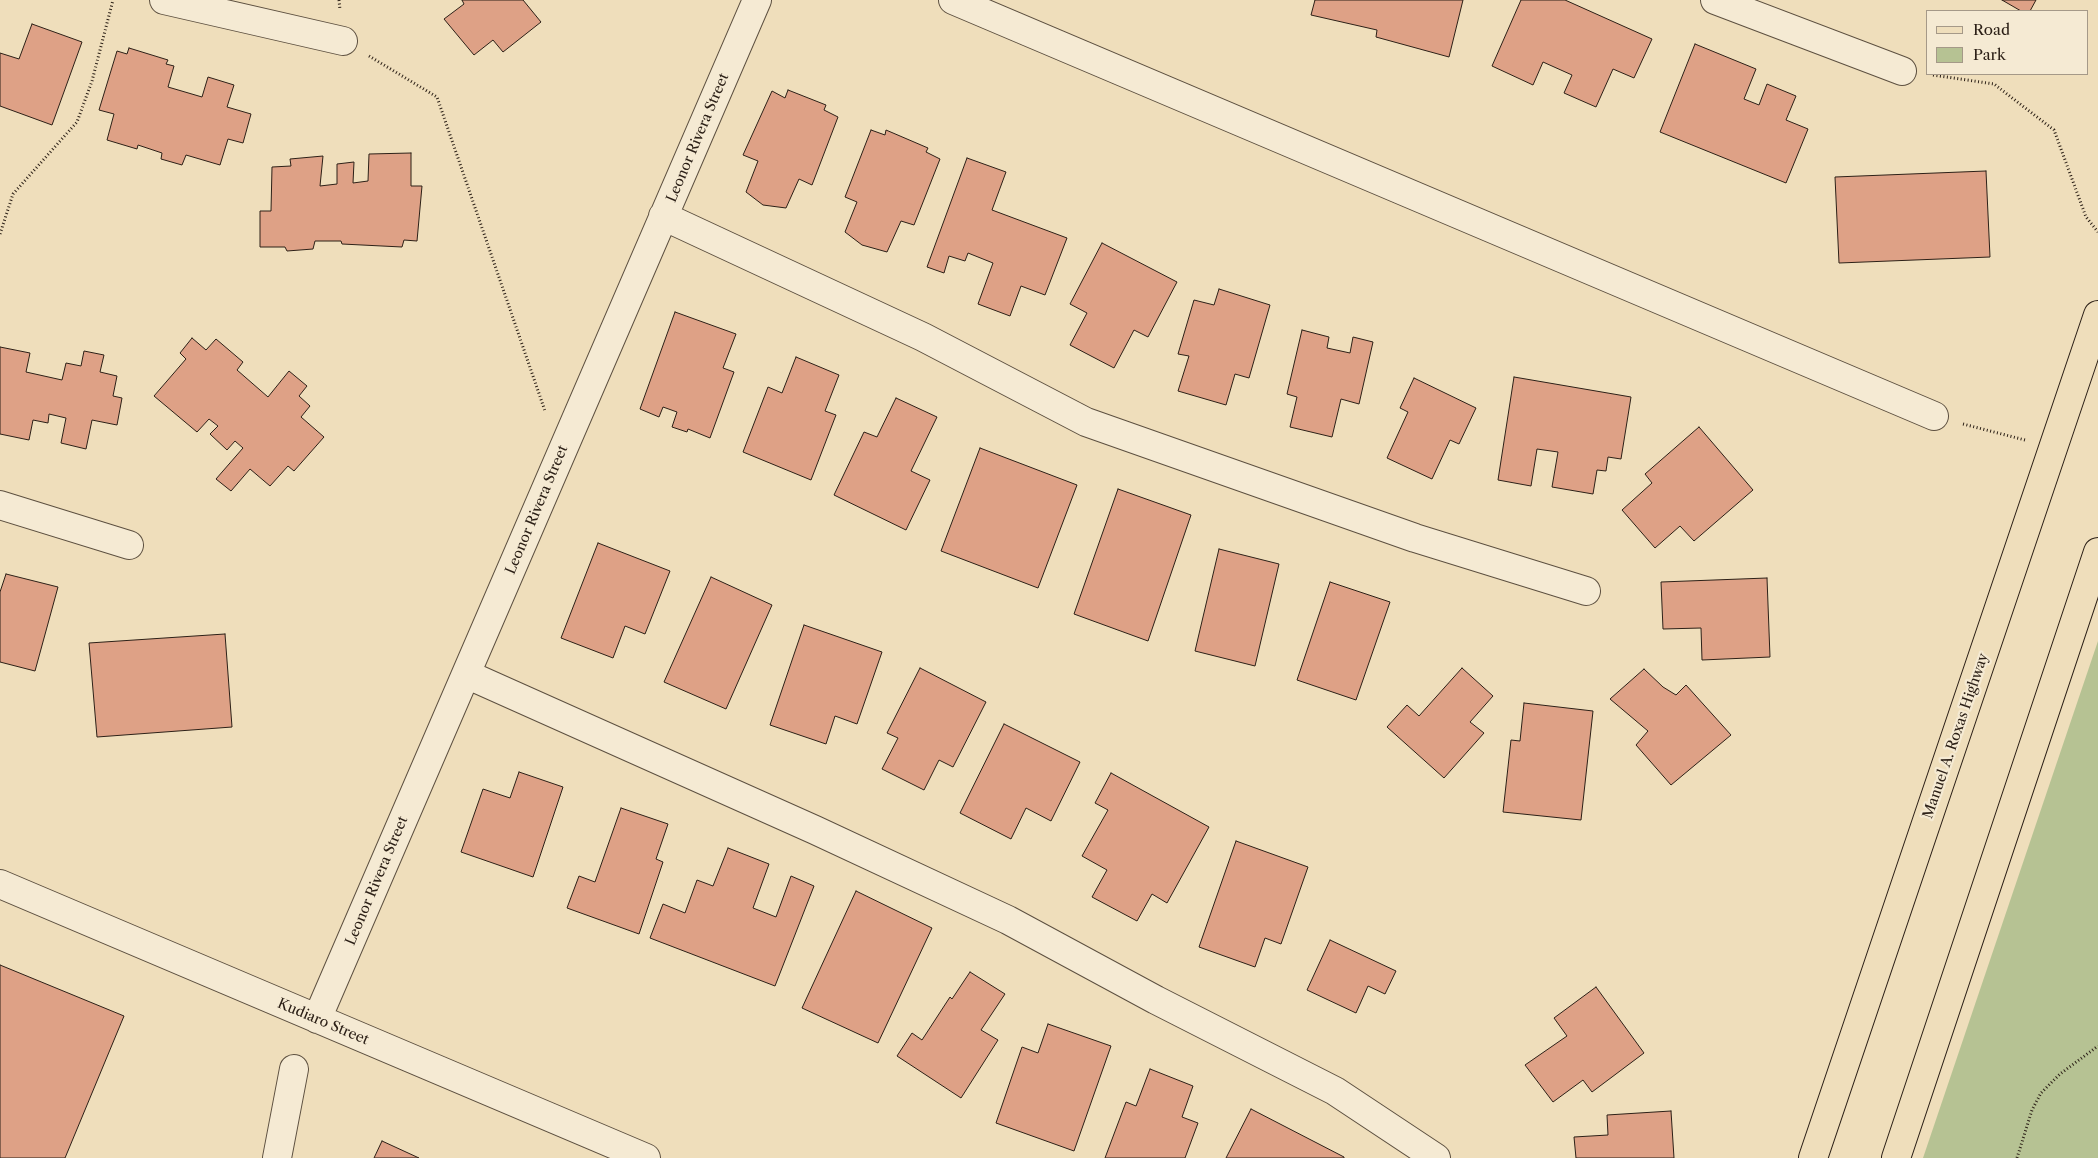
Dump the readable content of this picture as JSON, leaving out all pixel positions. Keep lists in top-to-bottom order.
{
  "streets": {
    "main road": ["Manuel A. Roxas Highway"],
    "street": ["Leonor Rivera Street", "Kudiaro Street"]
  },
  "crossings": [
    ["Leonor Rivera Street", "Kudiaro Street"]
  ],
  "legend": ["Road", "Park"]
}
